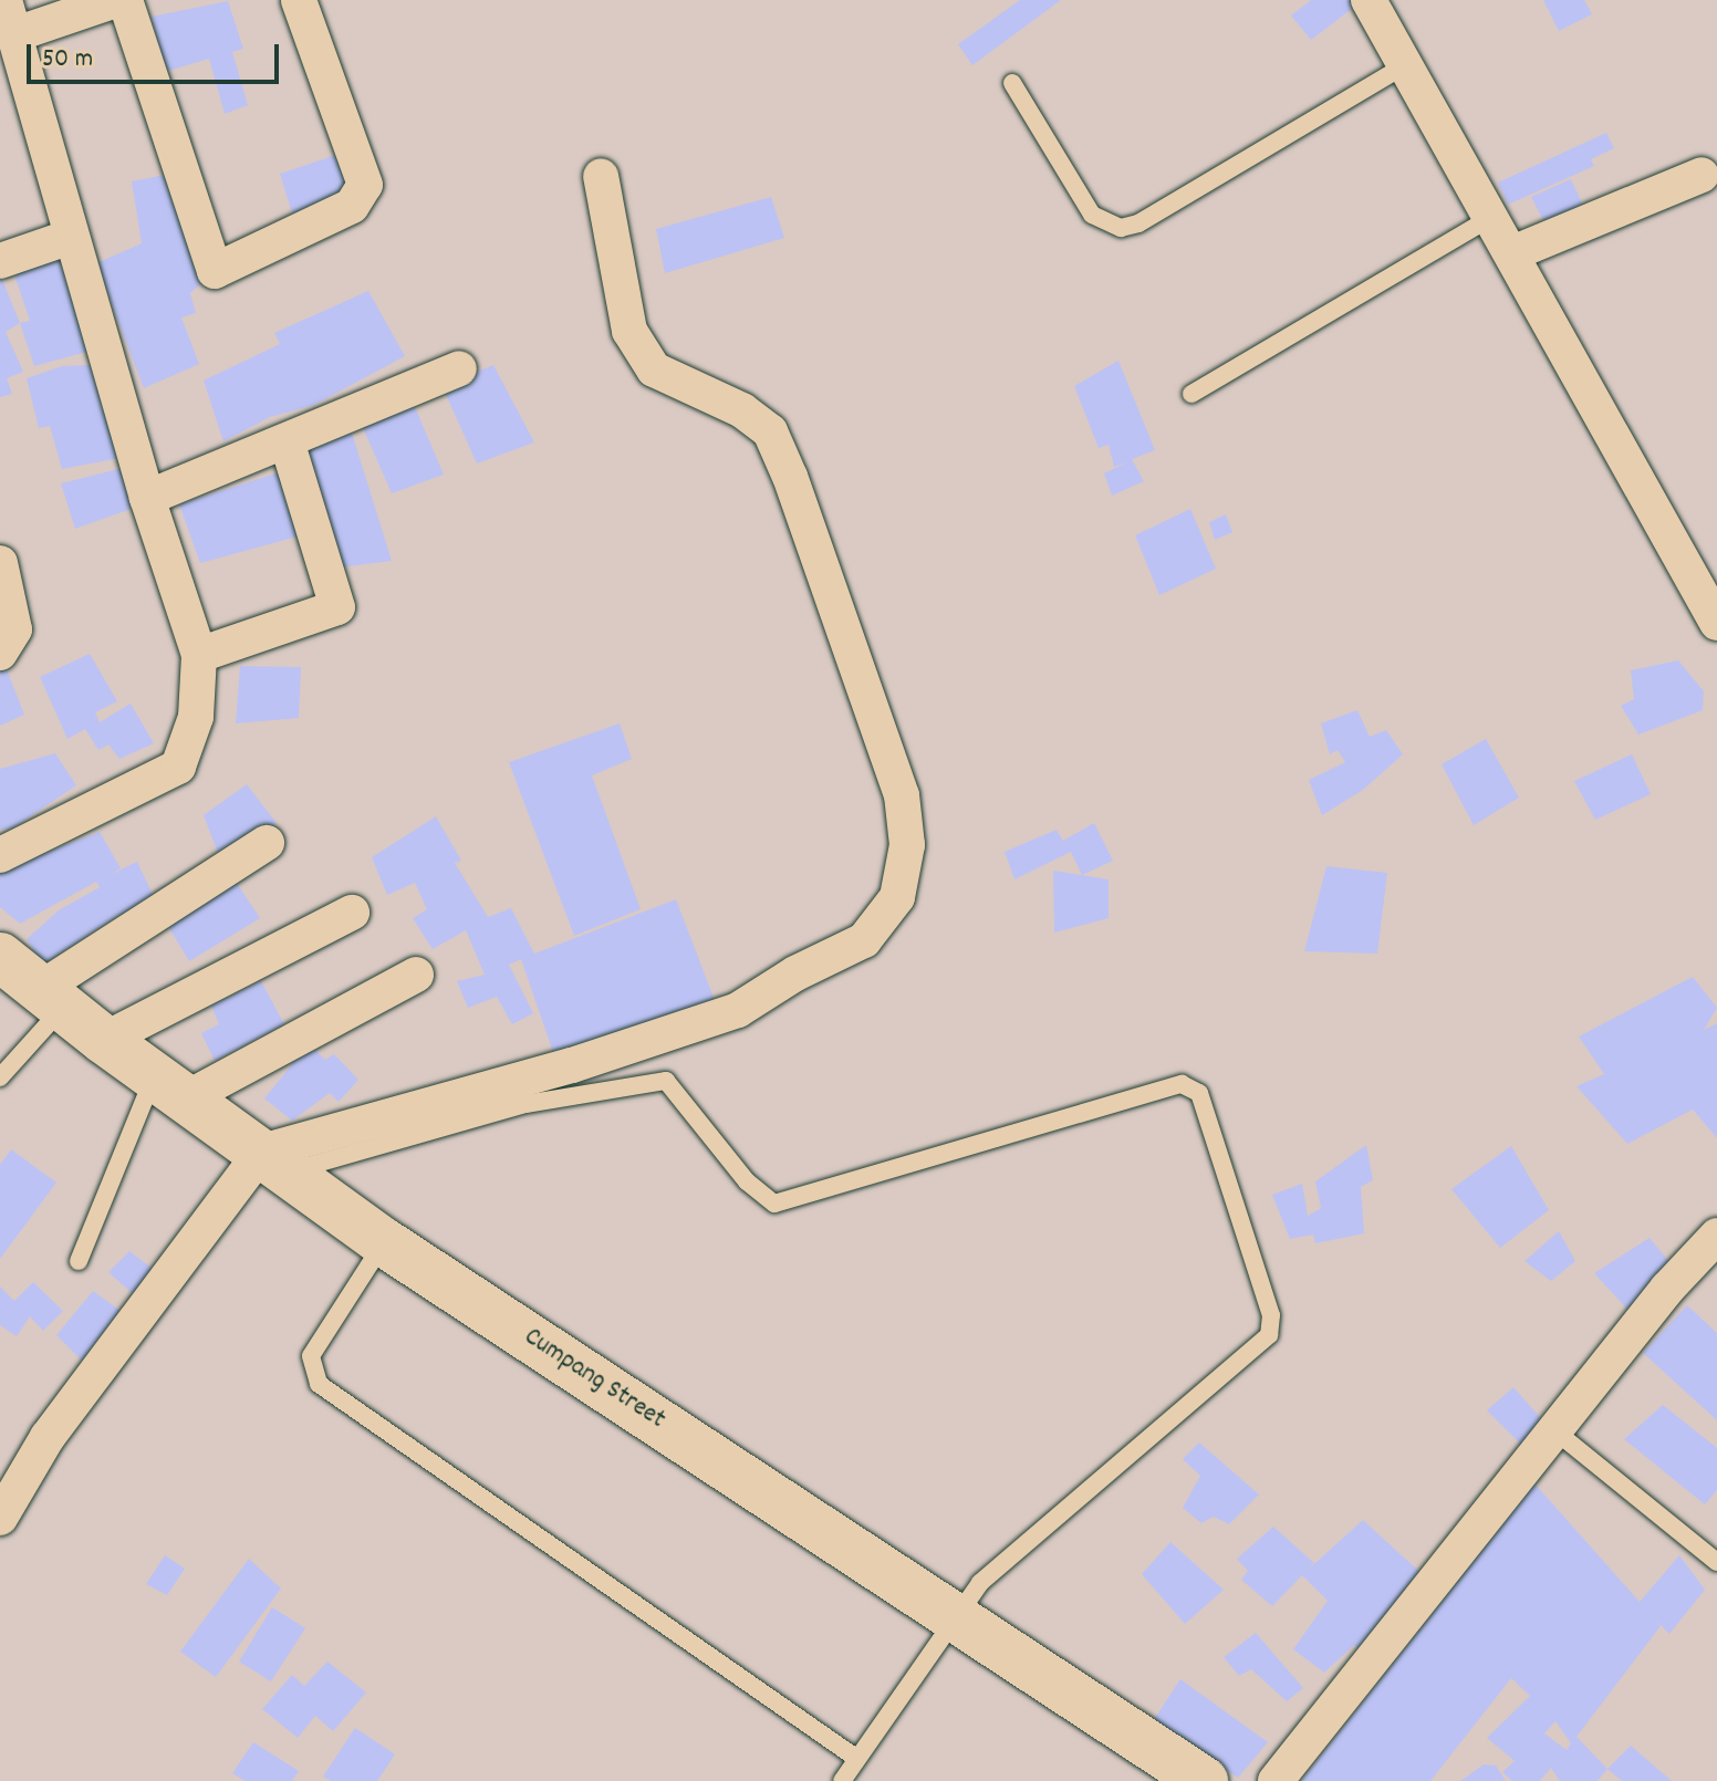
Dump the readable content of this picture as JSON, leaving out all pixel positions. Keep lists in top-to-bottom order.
{
  "streets": {
    "street": ["Cumpang Street"]
  },
  "scale_bar": "50 m"
}
